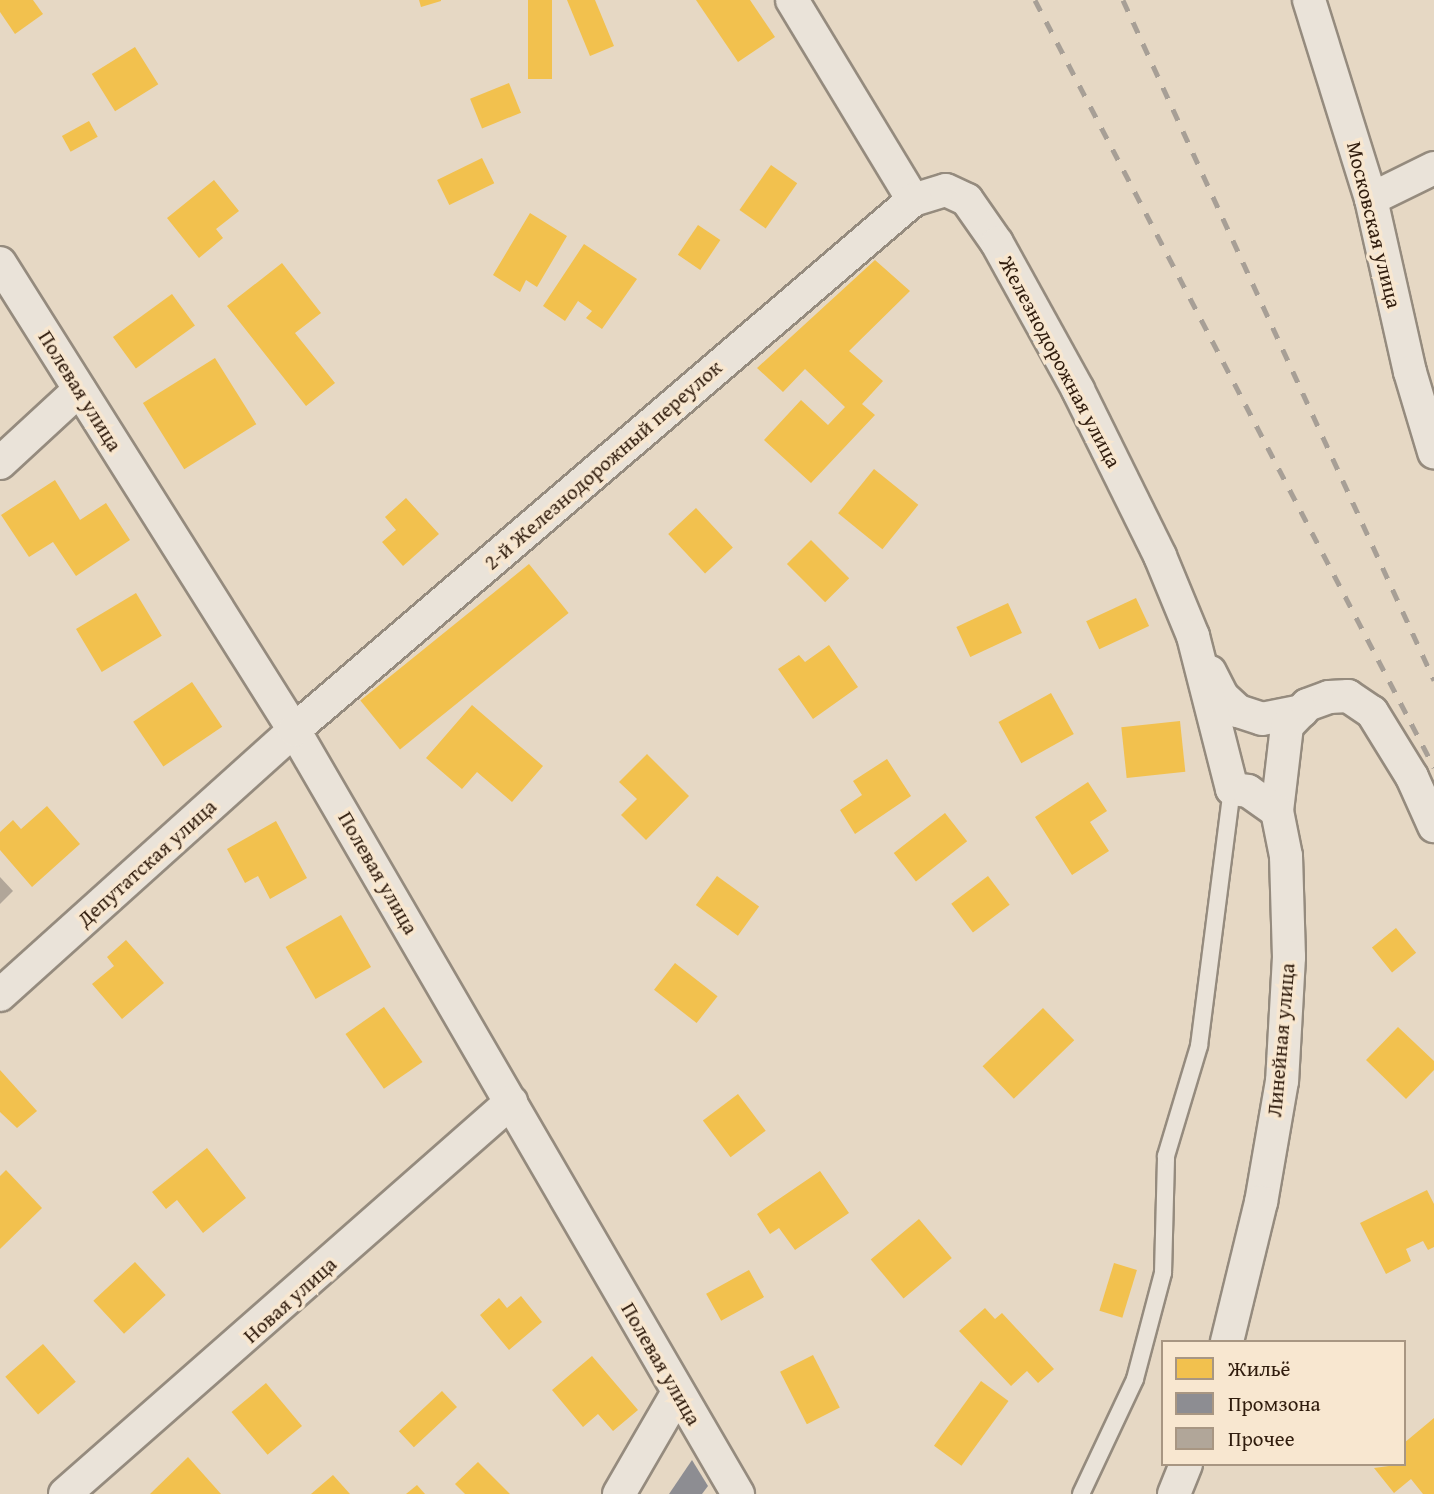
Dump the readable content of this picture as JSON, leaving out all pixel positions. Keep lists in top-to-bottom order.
{
  "streets": {
    "street": [
      "Московская улица",
      "Железнодорожная улица",
      "Полевая улица",
      "2-й Железнодорожный переулок",
      "Депутатская улица",
      "Линейная улица",
      "Новая улица"
    ]
  },
  "crossings": [
    ["Железнодорожная улица", "2-й Железнодорожный переулок"],
    ["Полевая улица", "2-й Железнодорожный переулок"],
    ["Полевая улица", "Депутатская улица"],
    ["Полевая улица", "Новая улица"],
    ["2-й Железнодорожный переулок", "Депутатская улица"]
  ],
  "legend": ["Жильё", "Промзона", "Прочее"]
}
